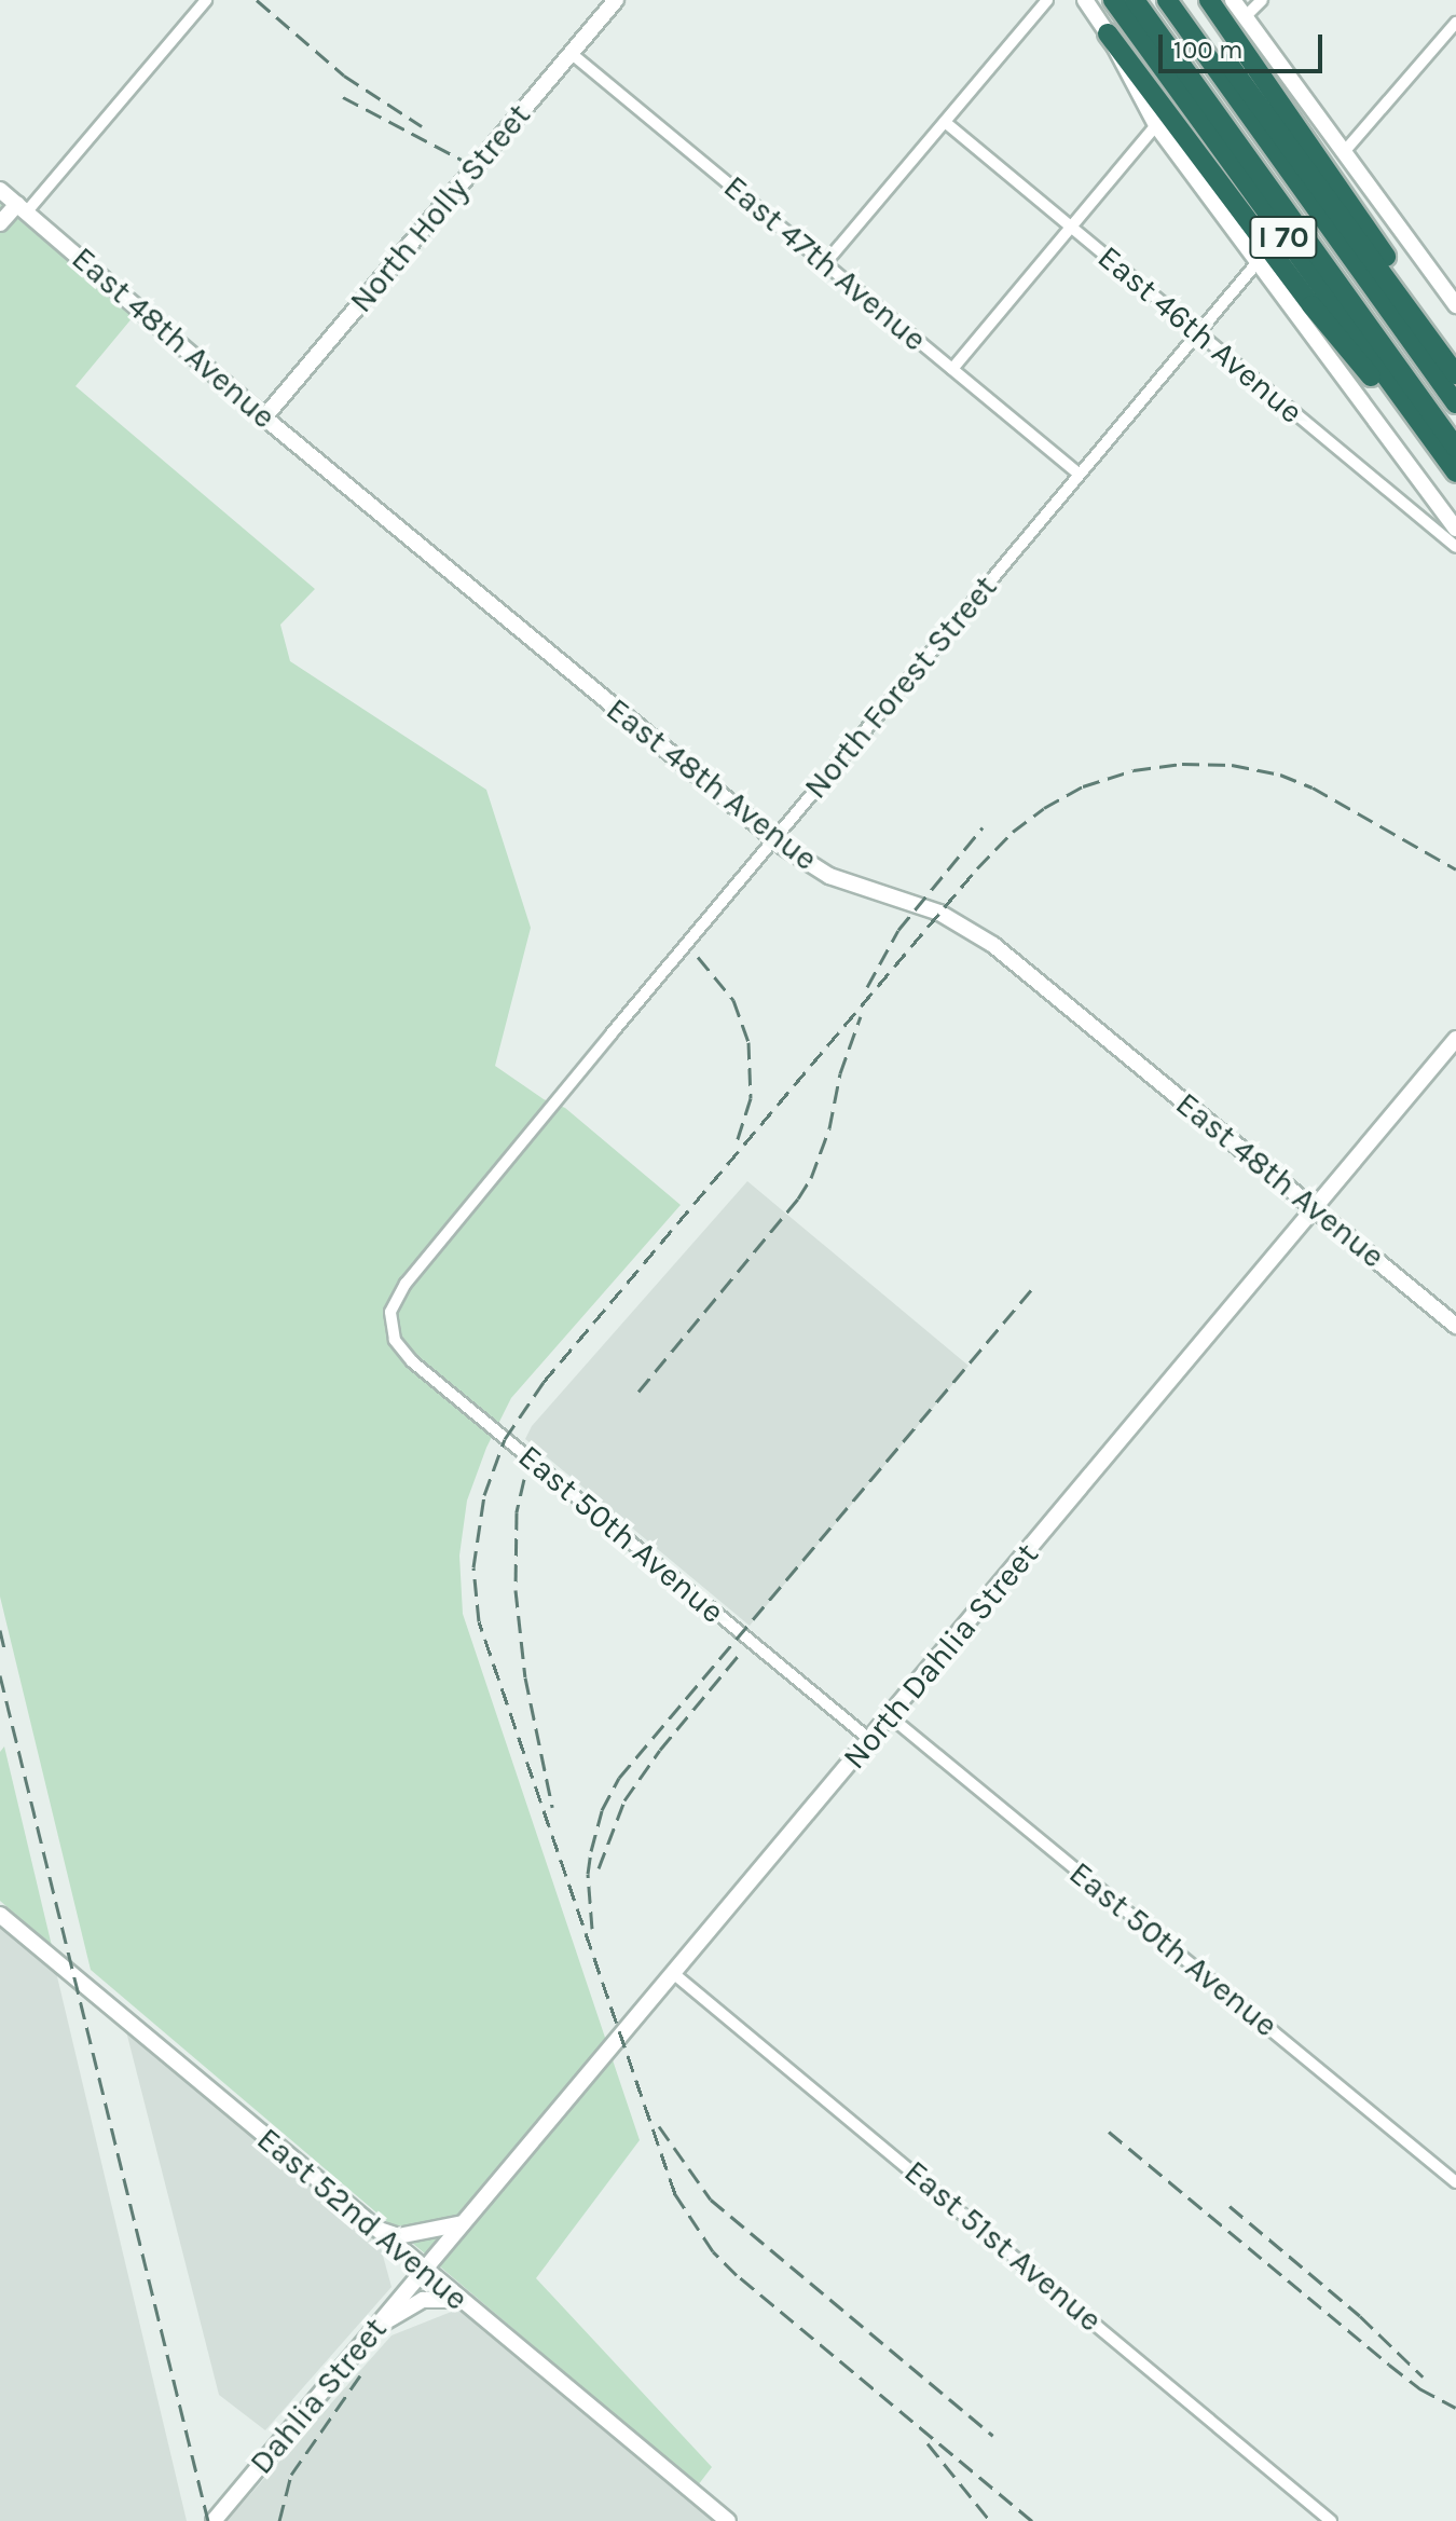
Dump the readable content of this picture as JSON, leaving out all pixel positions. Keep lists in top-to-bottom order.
{
  "streets": {
    "highway": ["I 70"],
    "street": [
      "North Holly Street",
      "East 47th Avenue",
      "East 46th Avenue",
      "East 48th Avenue",
      "North Forest Street",
      "East 50th Avenue",
      "North Dahlia Street",
      "East 52nd Avenue",
      "East 51st Avenue",
      "Dahlia Street"
    ]
  },
  "crossings": [
    ["North Holly Street", "East 47th Avenue"],
    ["North Holly Street", "East 48th Avenue"],
    ["East 47th Avenue", "North Forest Street"],
    ["East 46th Avenue", "North Forest Street"],
    ["East 48th Avenue", "North Forest Street"],
    ["East 48th Avenue", "North Dahlia Street"],
    ["North Forest Street", "East 50th Avenue"],
    ["East 50th Avenue", "North Dahlia Street"],
    ["North Dahlia Street", "East 52nd Avenue"],
    ["North Dahlia Street", "East 51st Avenue"],
    ["North Dahlia Street", "Dahlia Street"],
    ["East 52nd Avenue", "Dahlia Street"]
  ],
  "scale_bar": "100 m"
}
